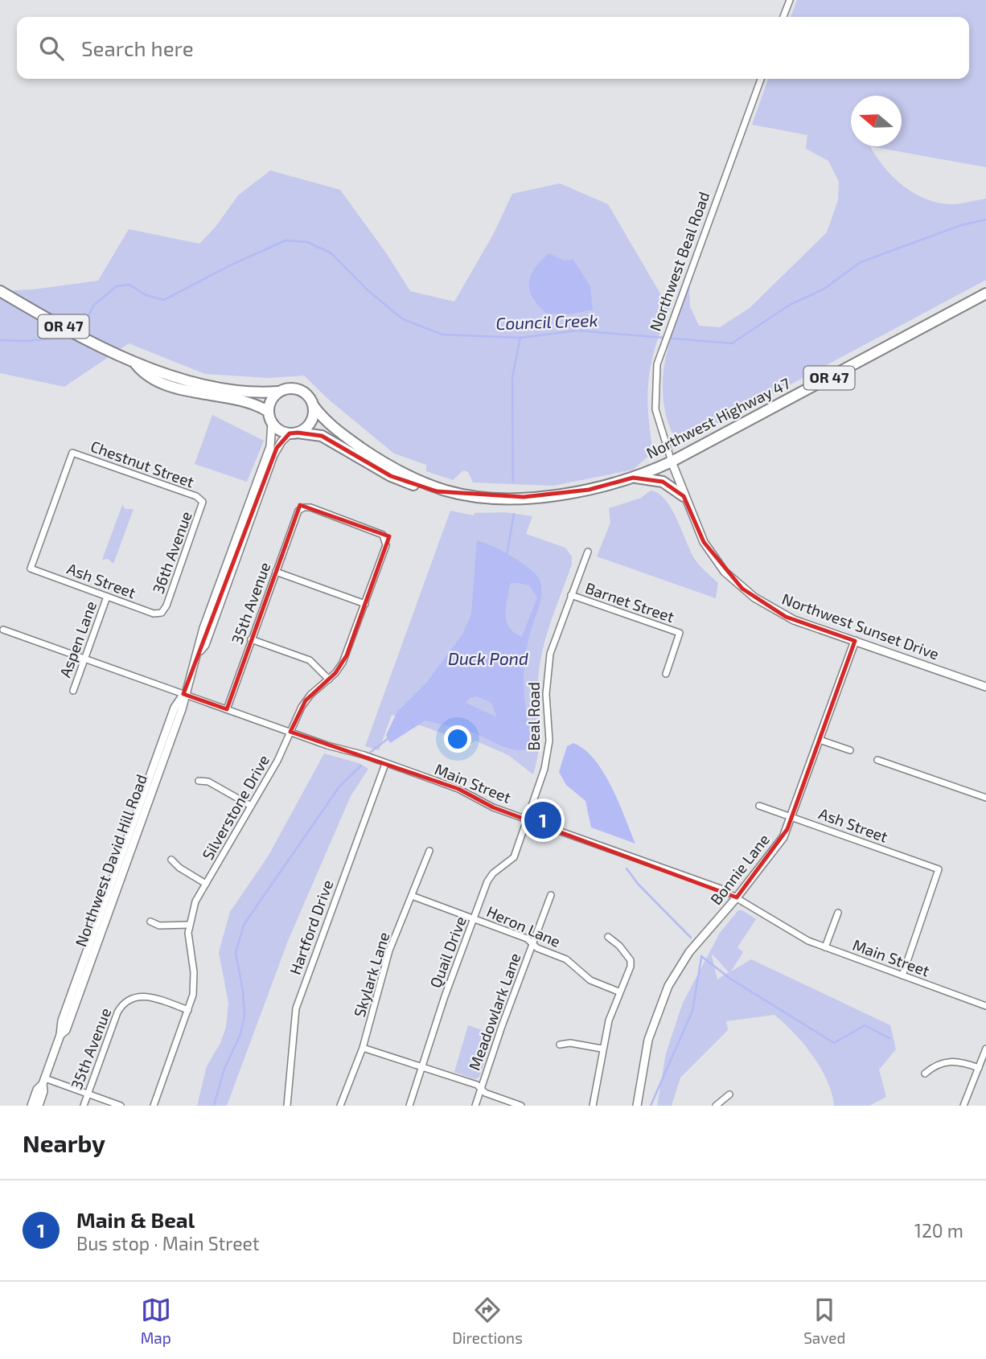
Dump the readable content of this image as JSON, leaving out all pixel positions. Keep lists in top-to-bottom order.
{
  "streets": {
    "main road": ["OR 47", "Northwest Highway 47"],
    "street": [
      "Northwest Beal Road",
      "Chestnut Street",
      "36th Avenue",
      "Ash Street",
      "Barnet Street",
      "35th Avenue",
      "Northwest Sunset Drive",
      "Aspen Lane",
      "Beal Road",
      "Main Street",
      "Silverstone Drive",
      "Northwest David Hill Road",
      "Bonnie Lane",
      "Heron Lane",
      "Hartford Drive",
      "Quail Drive",
      "Skylark Lane",
      "Meadowlark Lane"
    ]
  },
  "crossings": [
    ["Northwest Beal Road", "Northwest Highway 47"],
    ["Northwest Beal Road", "Northwest Sunset Drive"],
    ["OR 47", "Northwest Highway 47"],
    ["OR 47", "Northwest David Hill Road"],
    ["Northwest Highway 47", "Northwest Sunset Drive"],
    ["Northwest Highway 47", "Northwest David Hill Road"],
    ["Chestnut Street", "36th Avenue"],
    ["Chestnut Street", "Ash Street"],
    ["36th Avenue", "Ash Street"],
    ["Ash Street", "Aspen Lane"],
    ["Ash Street", "Main Street"],
    ["Ash Street", "Bonnie Lane"],
    ["Barnet Street", "Beal Road"],
    ["35th Avenue", "Main Street"],
    ["35th Avenue", "Silverstone Drive"],
    ["Northwest Sunset Drive", "Bonnie Lane"],
    ["Aspen Lane", "Main Street"],
    ["Beal Road", "Main Street"],
    ["Beal Road", "Quail Drive"],
    ["Main Street", "Silverstone Drive"],
    ["Main Street", "Northwest David Hill Road"],
    ["Main Street", "Bonnie Lane"],
    ["Main Street", "Hartford Drive"],
    ["Main Street", "Quail Drive"],
    ["Heron Lane", "Quail Drive"],
    ["Heron Lane", "Skylark Lane"],
    ["Heron Lane", "Meadowlark Lane"]
  ],
  "water": ["Council Creek", "Duck Pond"],
  "north": "left",
  "page": {
    "search": "Search here",
    "pins": "1",
    "heading": "Nearby",
    "list": [
      {
        "mark": "1",
        "name": "Main & Beal",
        "note": "Bus stop · Main Street",
        "value": "120 m"
      }
    ],
    "nav": ["Map", "Directions", "Saved"]
  }
}
